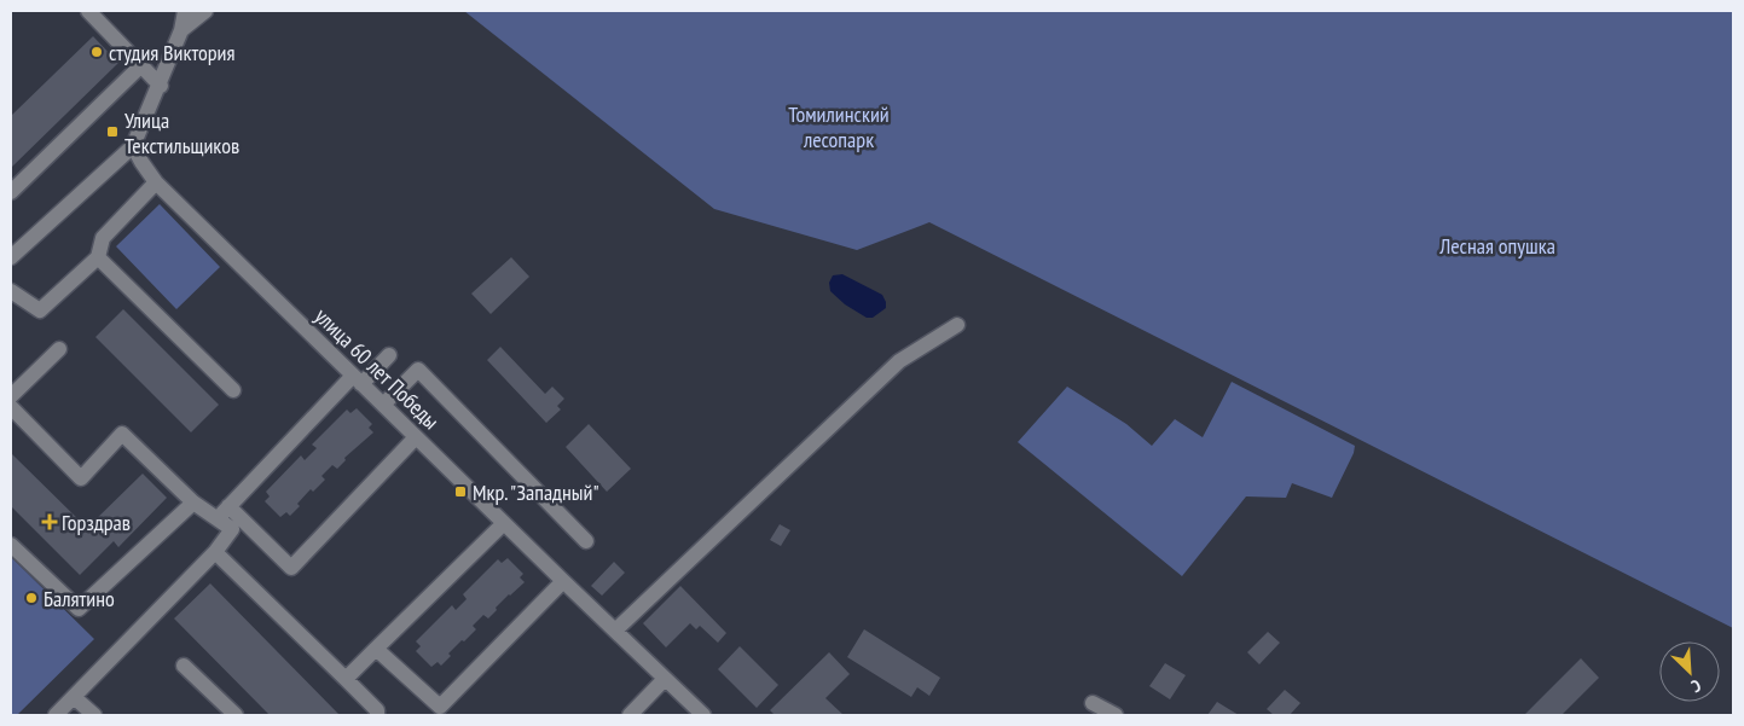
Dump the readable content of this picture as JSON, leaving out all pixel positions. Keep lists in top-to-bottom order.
{
  "streets": {
    "street": ["улица 60 лет Победы"]
  },
  "parks": ["Томилинский лесопарк", "Лесная опушка"],
  "places": {
    "other": ["студия Виктория", "Балятино"],
    "transit": ["Улица Текстильщиков", "Мкр. \"Западный\""],
    "health": ["Горздрав"]
  },
  "north": "bottom right"
}
